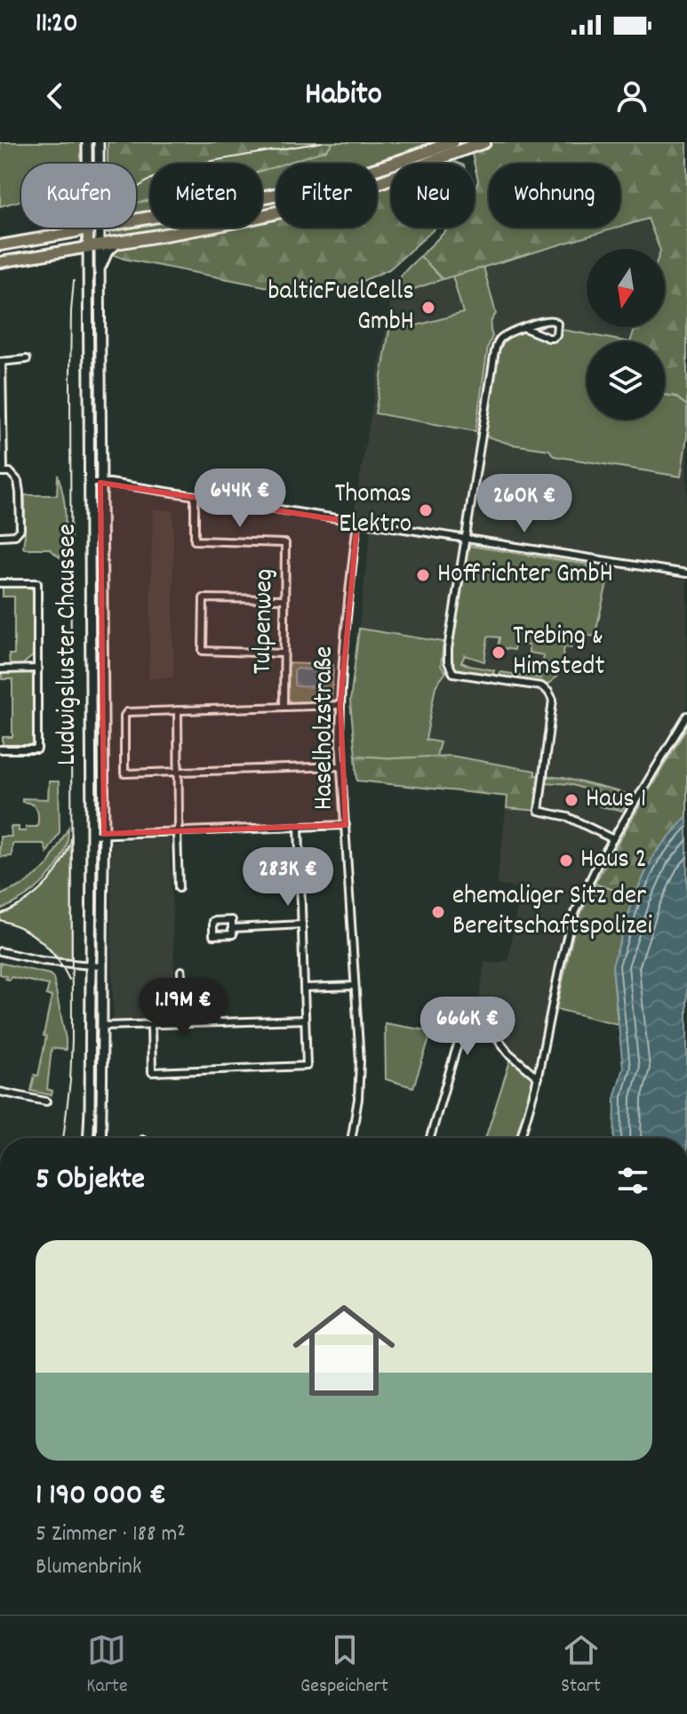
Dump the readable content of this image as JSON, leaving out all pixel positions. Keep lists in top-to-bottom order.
{
  "streets": {
    "main road": ["Ludwigsluster Chaussee"],
    "street": ["Tulpenweg", "Haselholzstraße"]
  },
  "crossings": [
    ["Tulpenweg", "Haselholzstraße"]
  ],
  "places": [
    "balticFuelCells GmbH",
    "Thomas Elektro",
    "Hoffrichter GmbH",
    "Trebing & Himstedt",
    "Haus 1",
    "Haus 2",
    "ehemaliger Sitz der Bereitschaftspolizei"
  ],
  "north": "bottom",
  "page": {
    "status": "11:20",
    "header": "Habito",
    "chip": [
      "Kaufen",
      "Mieten",
      "Filter",
      "Neu",
      "Wohnung"
    ],
    "price": [
      "644K €",
      "260K €",
      "283K €",
      "1.19M €",
      "666K €"
    ],
    "heading": "5 Objekte",
    "list": [
      {
        "name": "1 190 000 €",
        "note": "5 Zimmer · 188 m² · Blumenbrink"
      }
    ],
    "tabs": ["Karte", "Gespeichert", "Start"]
  }
}
